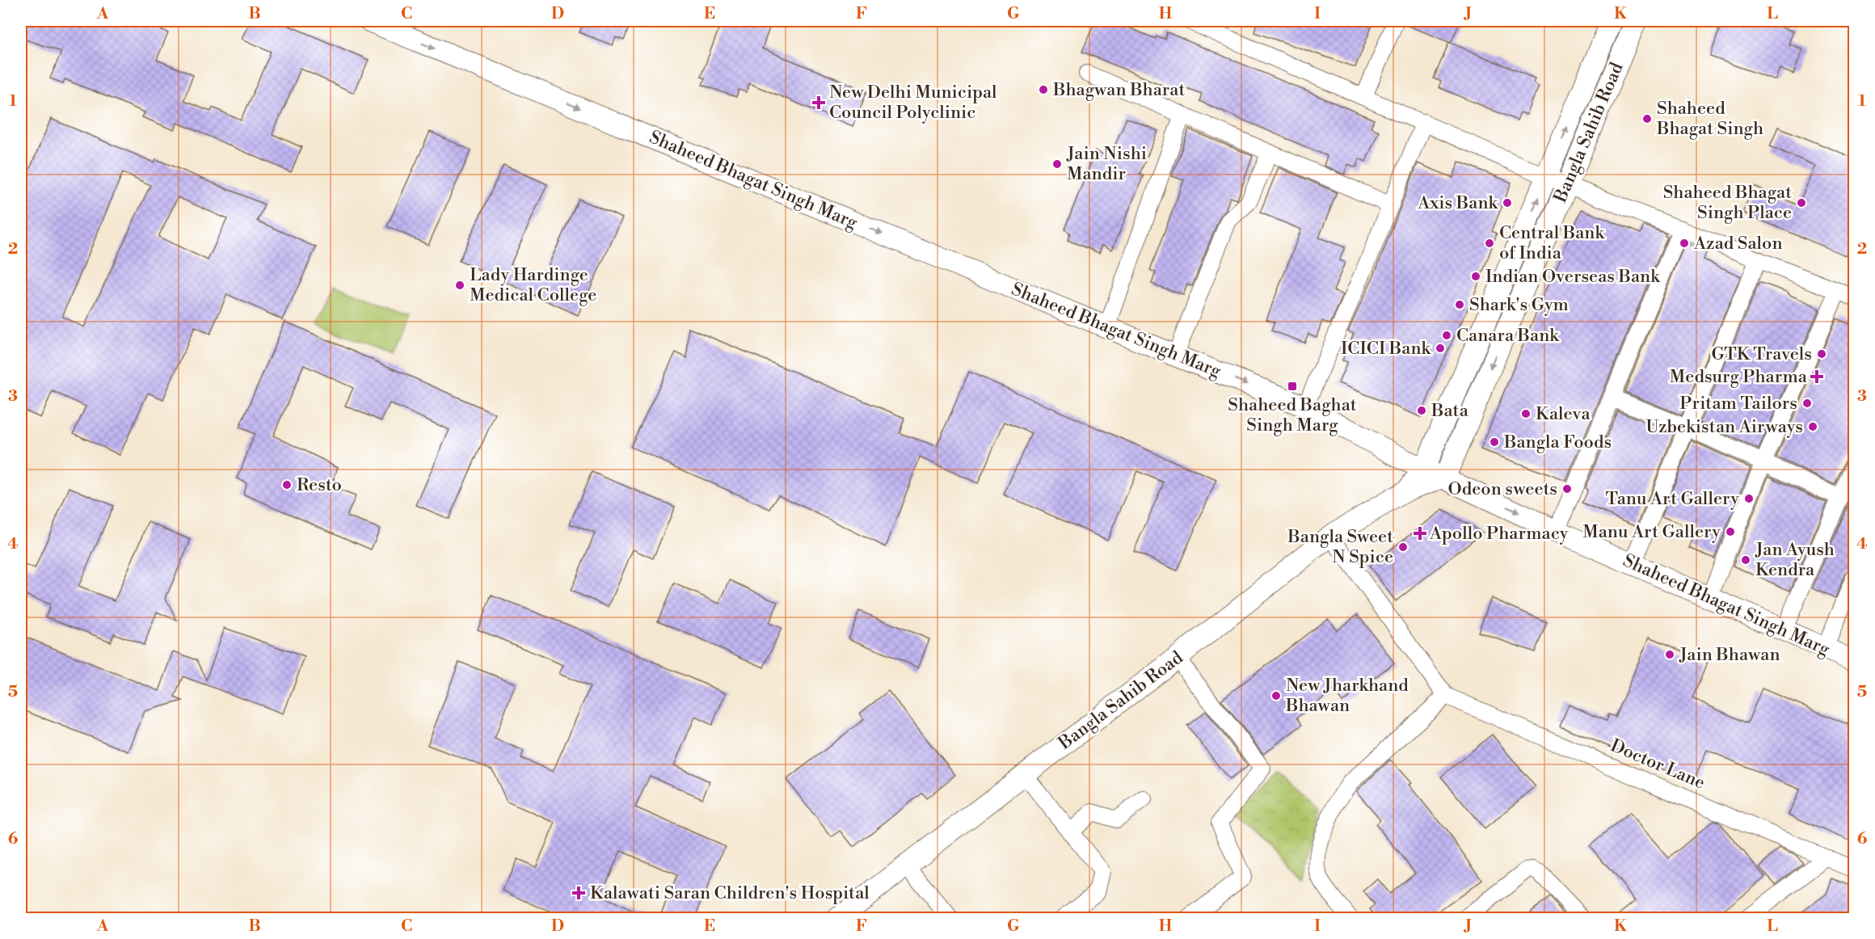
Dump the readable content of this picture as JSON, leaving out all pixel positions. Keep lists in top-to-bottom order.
{
  "streets": {
    "street": ["Bangla Sahib Road", "Shaheed Bhagat Singh Marg", "Doctor Lane"]
  },
  "crossings": [
    ["Bangla Sahib Road", "Shaheed Bhagat Singh Marg"]
  ],
  "one_way": ["Shaheed Bhagat Singh Marg"],
  "places": {
    "other": [
      "Bhagwan Bharat",
      "Shaheed Bhagat Singh",
      "Jain Nishi Mandir",
      "Axis Bank",
      "Shaheed Bhagat Singh Place",
      "Central Bank of India",
      "Azad Salon",
      "Indian Overseas Bank",
      "Lady Hardinge Medical College",
      "Shark's Gym",
      "Canara Bank",
      "ICICI Bank",
      "GTK Travels",
      "Pritam Tailors",
      "Bata",
      "Kaleva",
      "Uzbekistan Airways",
      "Bangla Foods",
      "Resto",
      "Odeon sweets",
      "Tanu Art Gallery",
      "Manu Art Gallery",
      "Bangla Sweet N Spice",
      "Jan Ayush Kendra",
      "Jain Bhawan",
      "New Jharkhand Bhawan"
    ],
    "health": [
      "New Delhi Municipal Council Polyclinic",
      "Medsurg Pharma",
      "Apollo Pharmacy",
      "Kalawati Saran Children's Hospital"
    ],
    "transit": ["Shaheed Baghat Singh Marg"]
  },
  "grid": {
    "columns": [
      "A",
      "B",
      "C",
      "D",
      "E",
      "F",
      "G",
      "H",
      "I",
      "J",
      "K",
      "L"
    ],
    "rows": [
      "1",
      "2",
      "3",
      "4",
      "5",
      "6"
    ]
  }
}
